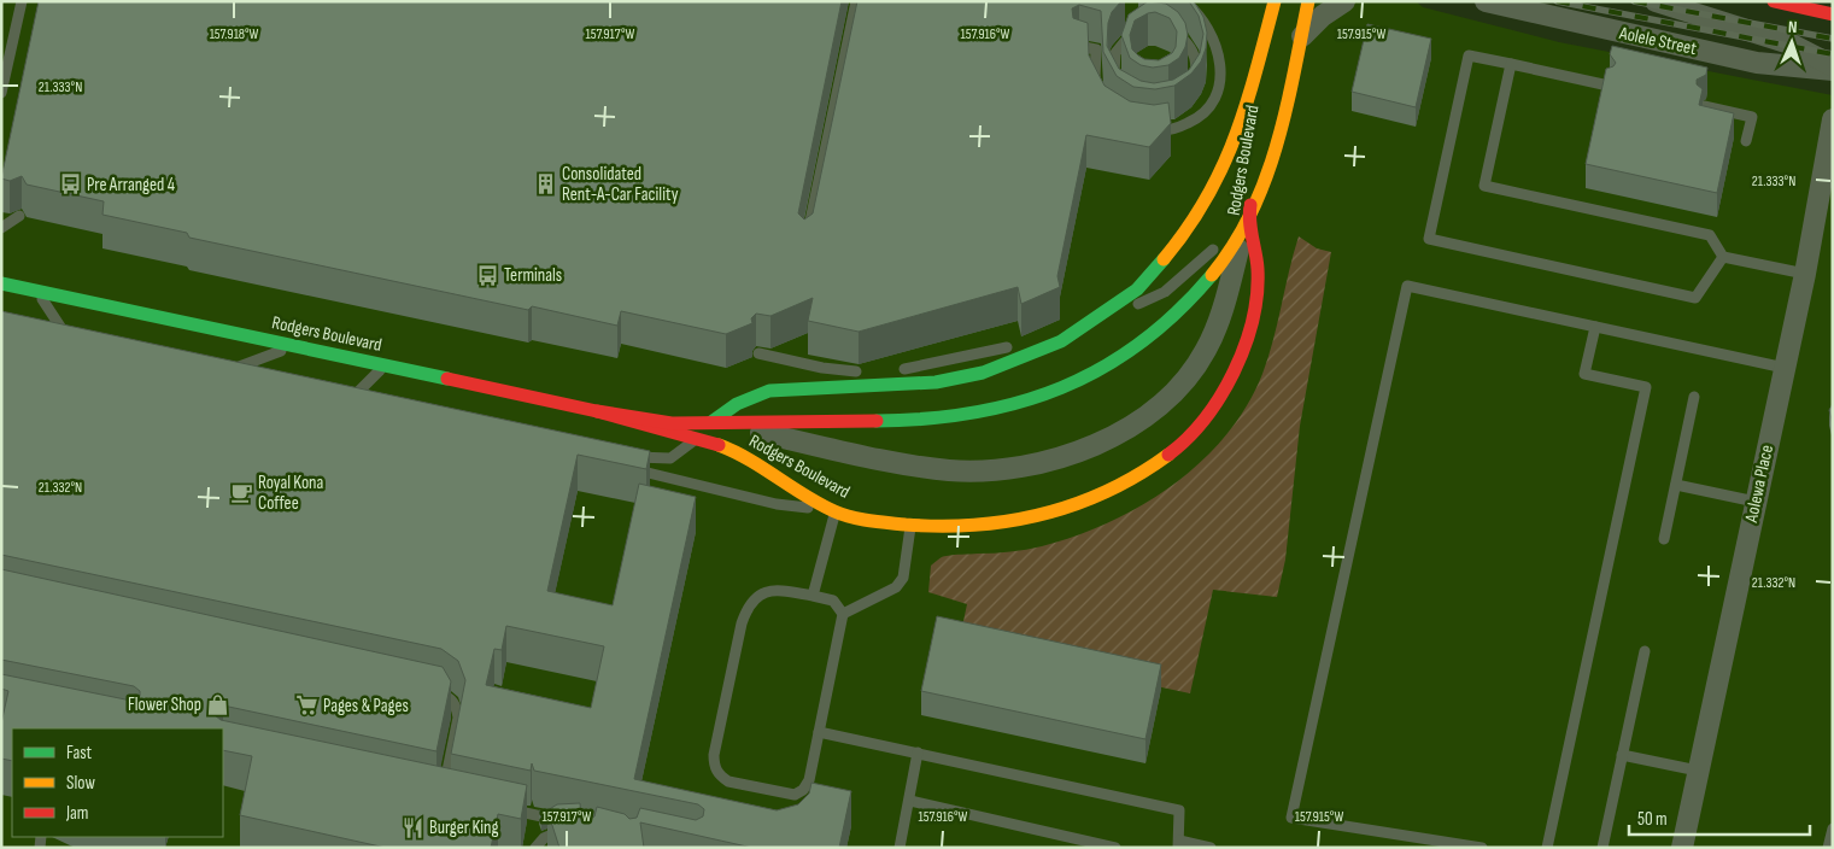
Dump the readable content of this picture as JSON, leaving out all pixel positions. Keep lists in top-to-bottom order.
{
  "streets": {
    "main road": ["Rodgers Boulevard"],
    "street": ["Aolele Street", "Aolewa Place"]
  },
  "places": {
    "bus stop": ["Pre Arranged 4", "Terminals"],
    "building": ["Consolidated Rent-A-Car Facility"],
    "cafe": ["Royal Kona Coffee"],
    "shop": ["Flower Shop"],
    "supermarket": ["Pages & Pages"],
    "restaurant": ["Burger King"]
  },
  "legend": ["Fast", "Slow", "Jam"],
  "scale_bar": "50 m",
  "north": "top",
  "coordinates": [
    "157.918°W",
    "157.917°W",
    "157.916°W",
    "157.915°W",
    "21.333°N",
    "21.332°N"
  ]
}
